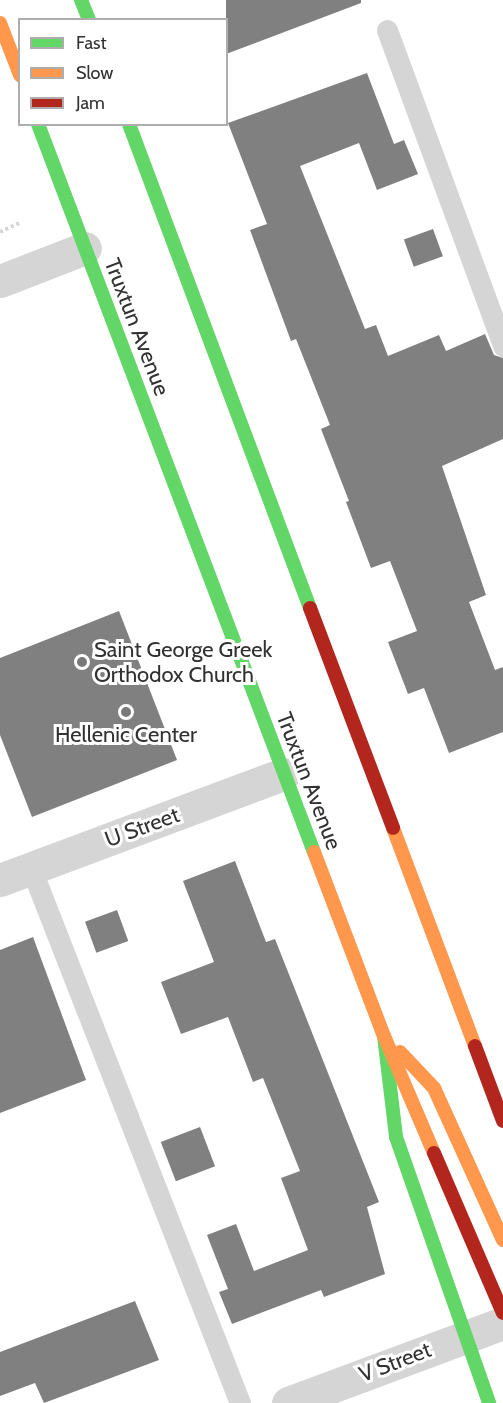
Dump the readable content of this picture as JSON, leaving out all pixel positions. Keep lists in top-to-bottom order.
{
  "streets": {
    "main road": ["Truxtun Avenue"],
    "street": ["U Street", "V Street"]
  },
  "crossings": [
    ["Truxtun Avenue", "U Street"]
  ],
  "places": ["Saint George Greek Orthodox Church", "Hellenic Center"],
  "legend": ["Fast", "Slow", "Jam"]
}
